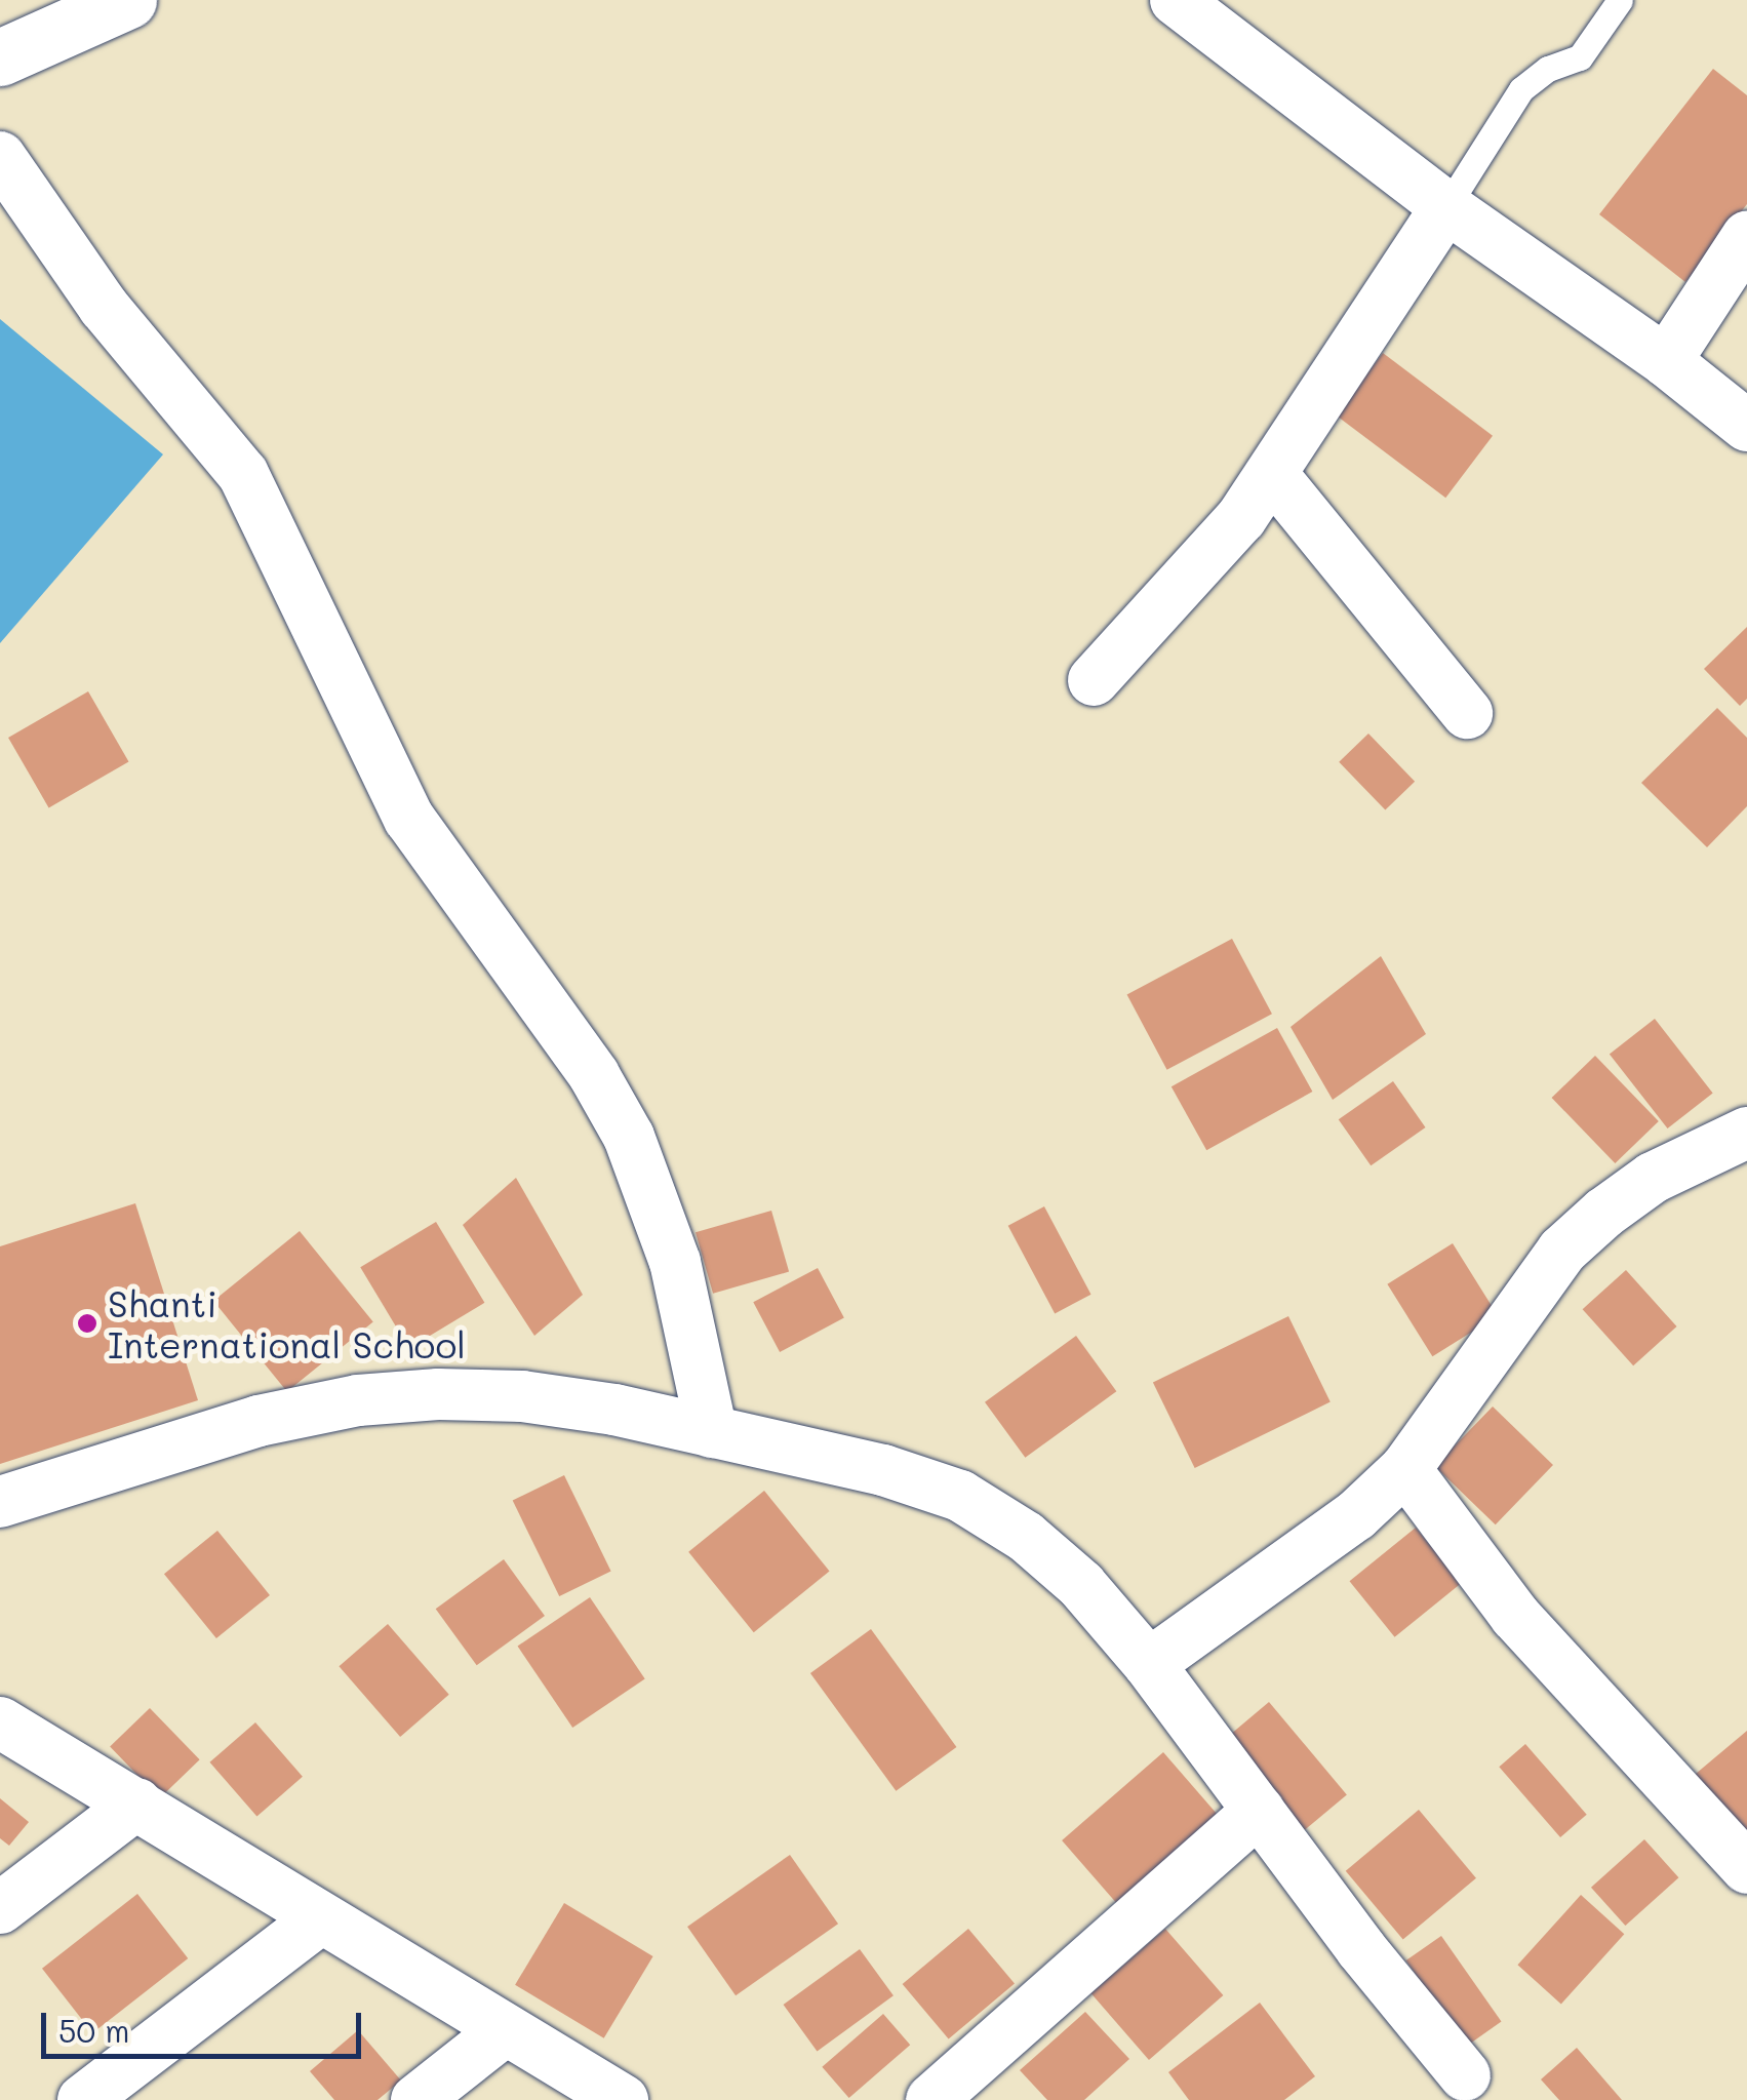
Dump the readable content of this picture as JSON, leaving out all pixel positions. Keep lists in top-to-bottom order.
{
  "places": ["Shanti International School"],
  "scale_bar": "50 m"
}
